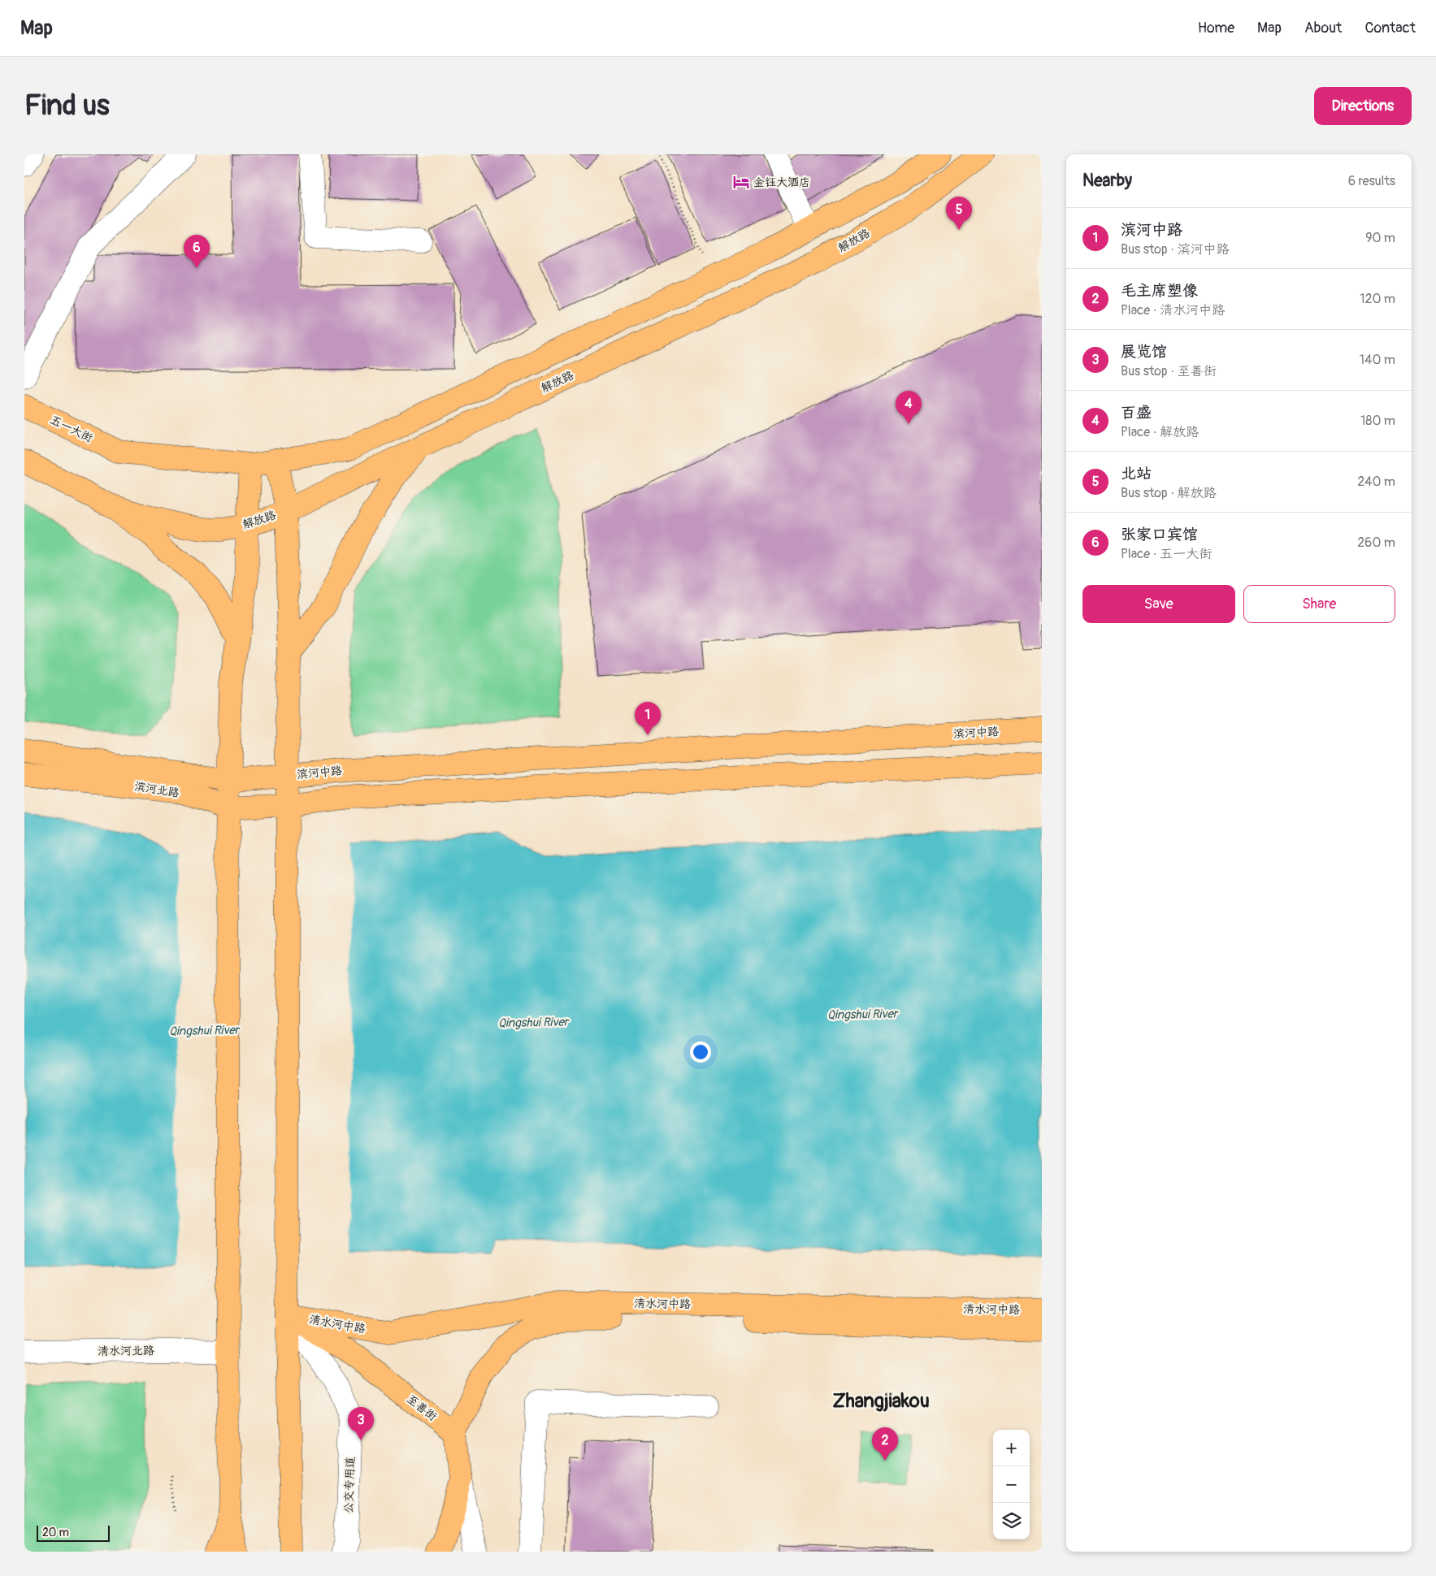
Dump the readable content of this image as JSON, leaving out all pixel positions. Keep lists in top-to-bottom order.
{
  "streets": {
    "main road": [
      "解放路",
      "五一大街",
      "滨河中路",
      "滨河北路",
      "清水河中路",
      "至善街"
    ],
    "street": ["清水河北路", "公交专用道"]
  },
  "crossings": [
    ["滨河中路", "滨河北路"],
    ["清水河中路", "至善街"],
    ["清水河中路", "公交专用道"],
    ["至善街", "公交专用道"]
  ],
  "districts": ["Zhangjiakou"],
  "water": ["Qingshui River"],
  "places": {
    "hotel": ["金钰大酒店"]
  },
  "scale_bar": "20 m",
  "page": {
    "header": "Map",
    "nav": [
      "Home",
      "Map",
      "About",
      "Contact"
    ],
    "buttons": [
      "Directions",
      ["Save", "Share"]
    ],
    "title": "Find us",
    "heading": ["Nearby", "6 results"],
    "pins": [
      "5",
      "6",
      "4",
      "1",
      "3",
      "2"
    ],
    "list": [
      {
        "mark": "1",
        "name": "滨河中路",
        "note": "Bus stop · 滨河中路",
        "value": "90 m"
      },
      {
        "mark": "2",
        "name": "毛主席塑像",
        "note": "Place · 清水河中路",
        "value": "120 m"
      },
      {
        "mark": "3",
        "name": "展览馆",
        "note": "Bus stop · 至善街",
        "value": "140 m"
      },
      {
        "mark": "4",
        "name": "百盛",
        "note": "Place · 解放路",
        "value": "180 m"
      },
      {
        "mark": "5",
        "name": "北站",
        "note": "Bus stop · 解放路",
        "value": "240 m"
      },
      {
        "mark": "6",
        "name": "张家口宾馆",
        "note": "Place · 五一大街",
        "value": "260 m"
      }
    ],
    "map_buttons": ["+", "−"],
    "scale": "20 m"
  }
}
